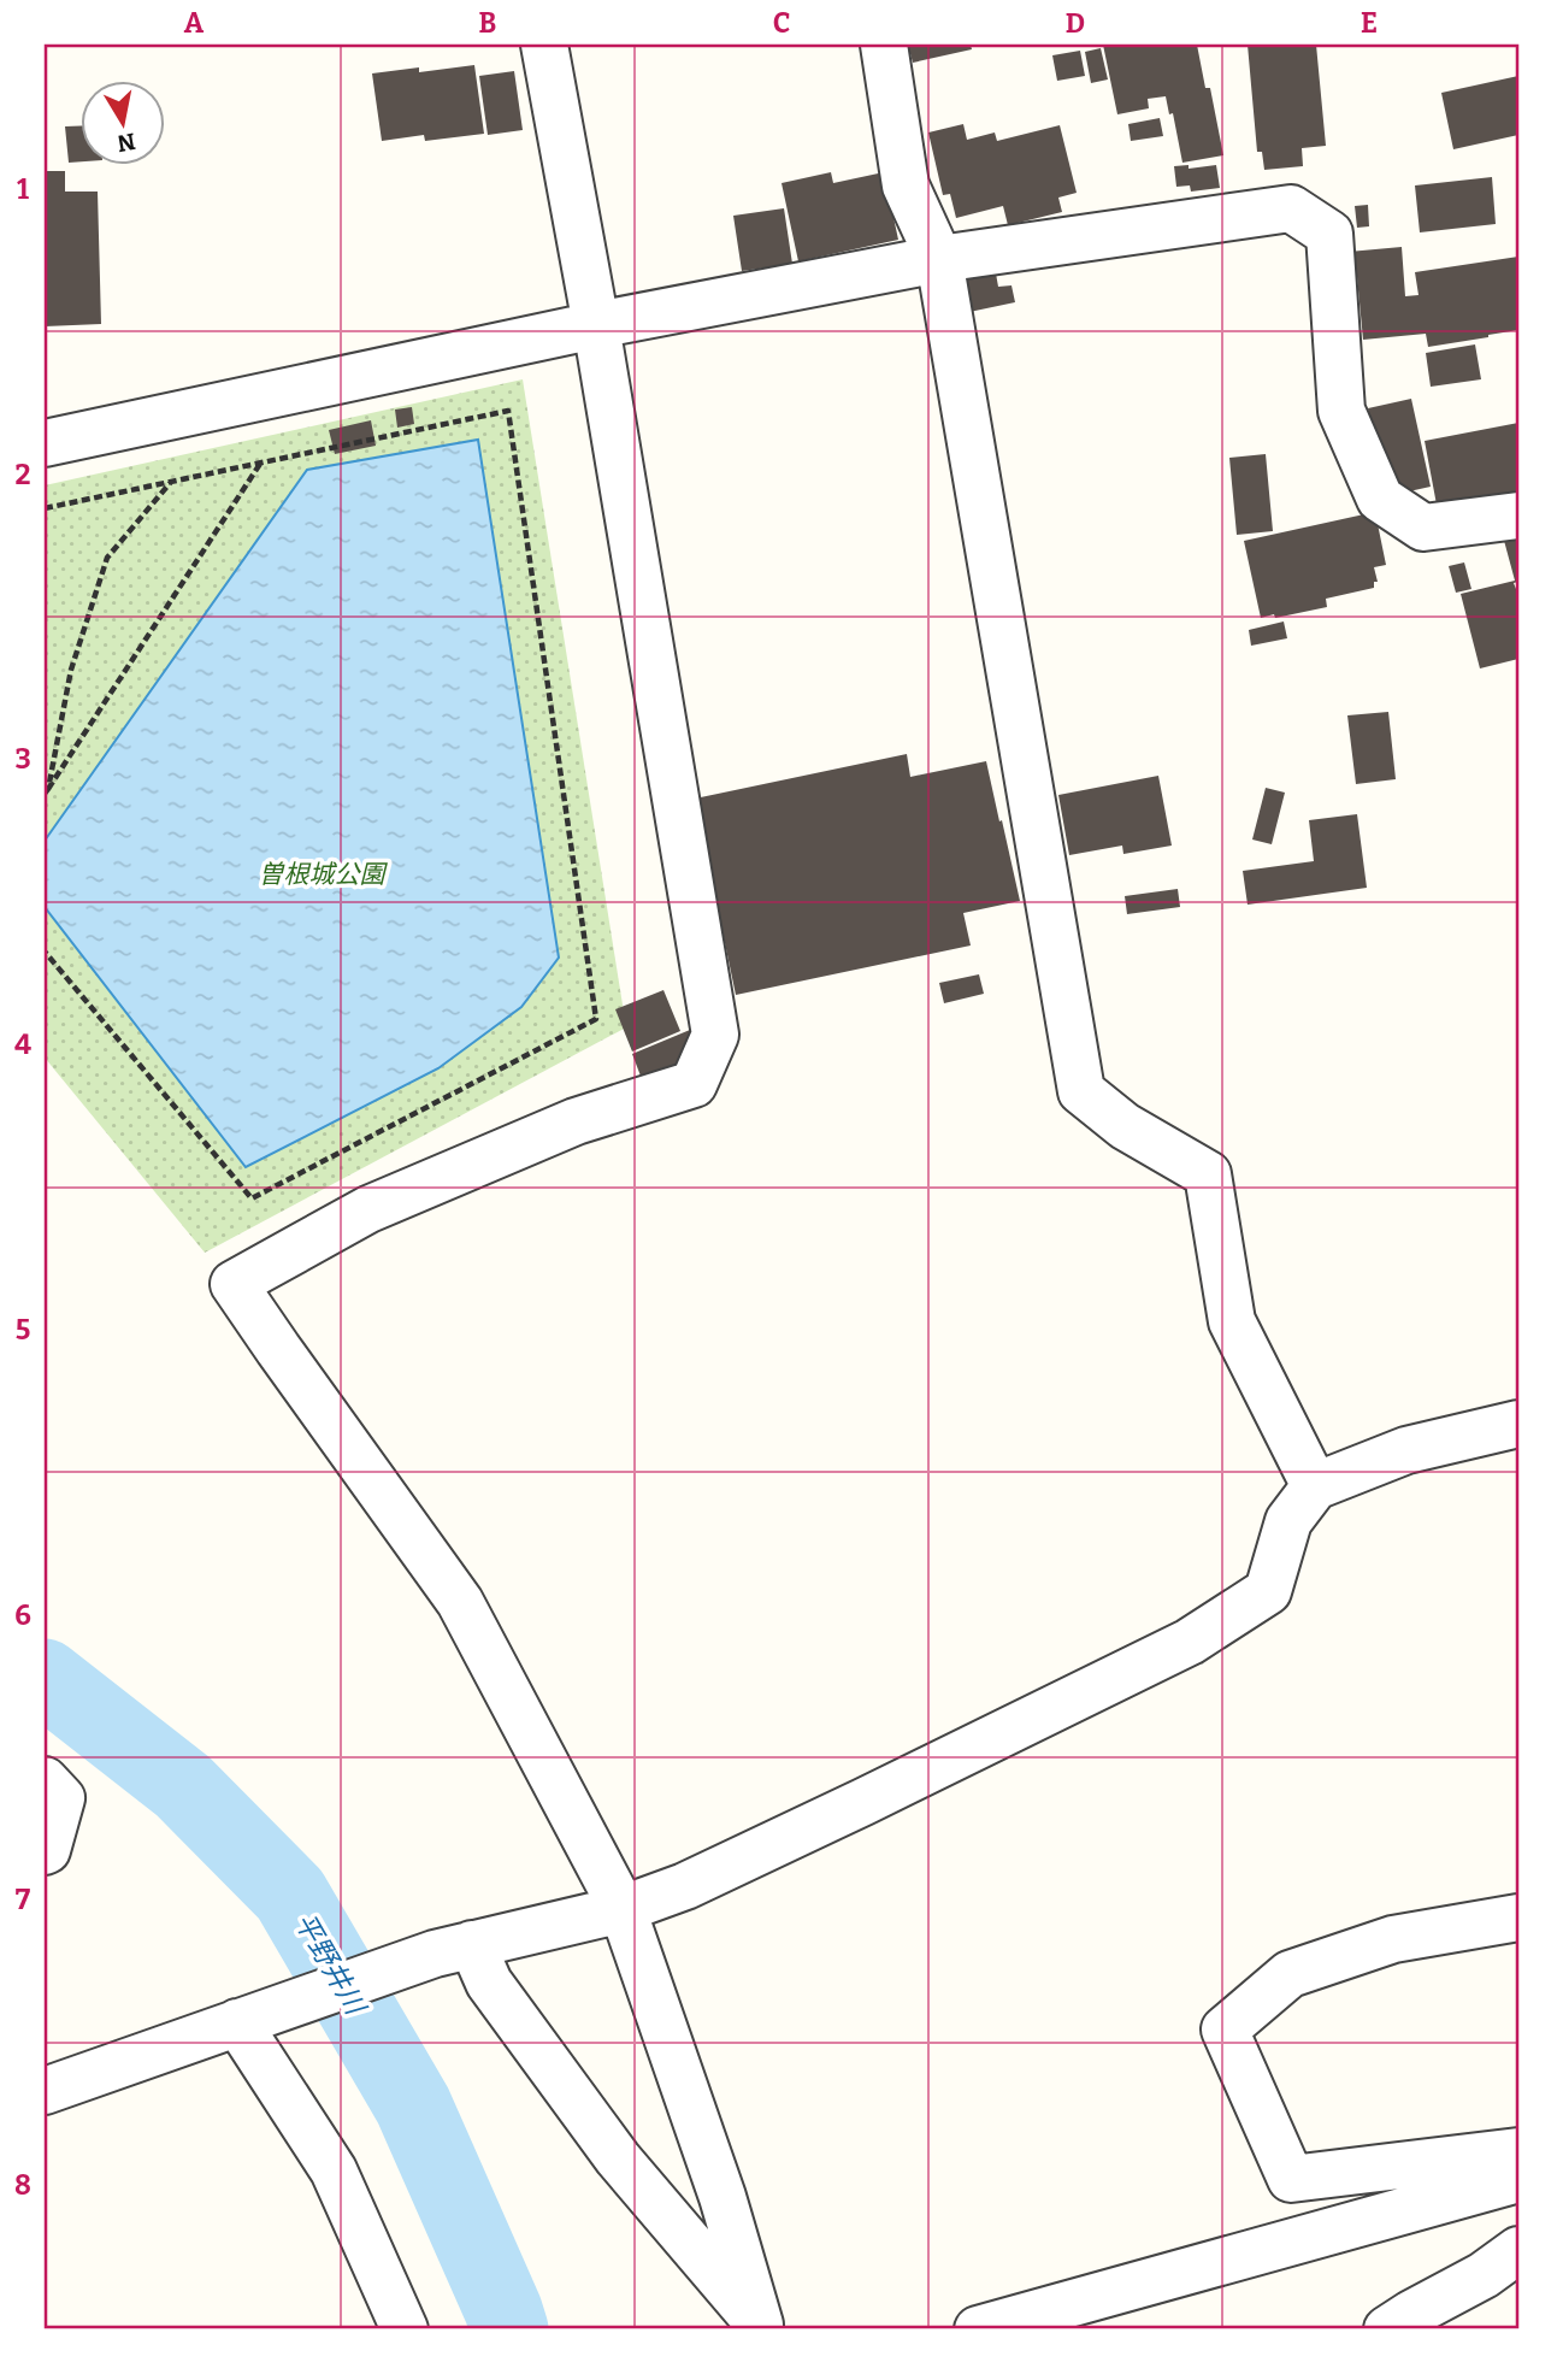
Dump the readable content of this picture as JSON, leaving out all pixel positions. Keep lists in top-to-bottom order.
{
  "water": ["平野井川"],
  "parks": ["曽根城公園"],
  "north": "bottom",
  "grid": {
    "columns": [
      "A",
      "B",
      "C",
      "D",
      "E"
    ],
    "rows": [
      "1",
      "2",
      "3",
      "4",
      "5",
      "6",
      "7",
      "8"
    ]
  }
}
